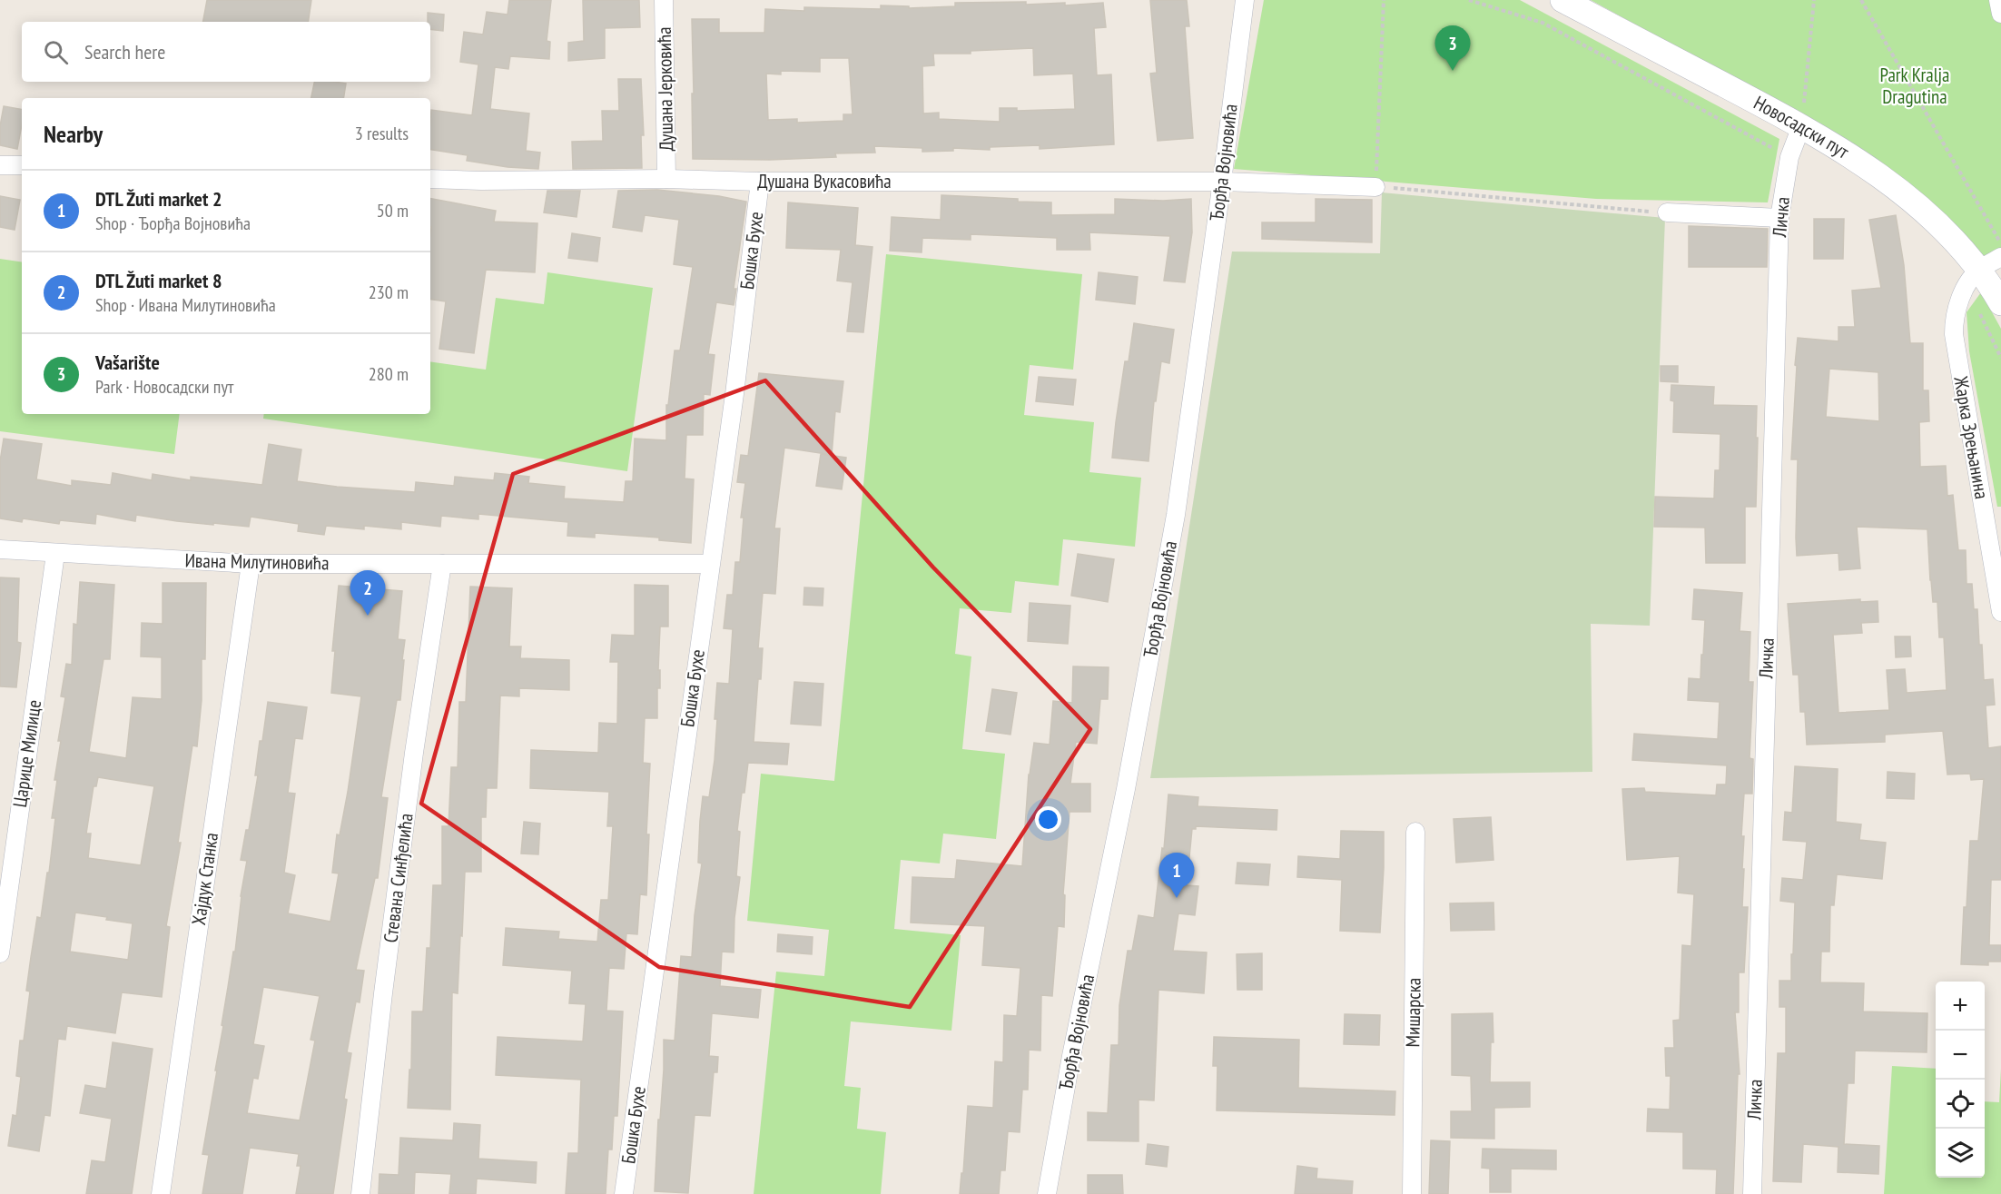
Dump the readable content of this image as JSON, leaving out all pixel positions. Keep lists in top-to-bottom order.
{
  "streets": {
    "main road": ["Новосадски пут"],
    "street": [
      "Душана Јерковића",
      "Ђорђа Војновића",
      "Душана Вукасовића",
      "Личка",
      "Бошка Бухе",
      "Жарка Зрењанина",
      "Ивана Милутиновића",
      "Царице Милице",
      "Стевана Синђелића",
      "Хајдук Станка",
      "Мишарска"
    ]
  },
  "crossings": [
    ["Душана Јерковића", "Душана Вукасовића"],
    ["Новосадски пут", "Личка"],
    ["Новосадски пут", "Жарка Зрењанина"],
    ["Ђорђа Војновића", "Душана Вукасовића"],
    ["Душана Вукасовића", "Бошка Бухе"],
    ["Бошка Бухе", "Ивана Милутиновића"],
    ["Ивана Милутиновића", "Царице Милице"],
    ["Ивана Милутиновића", "Стевана Синђелића"],
    ["Ивана Милутиновића", "Хајдук Станка"]
  ],
  "parks": ["Park Kralja Dragutina"],
  "page": {
    "search": "Search here",
    "pins": ["3", "2", "1"],
    "heading": ["Nearby", "3 results"],
    "list": [
      {
        "mark": "1",
        "name": "DTL Žuti market 2",
        "note": "Shop · Ђорђа Војновића",
        "value": "50 m"
      },
      {
        "mark": "2",
        "name": "DTL Žuti market 8",
        "note": "Shop · Ивана Милутиновића",
        "value": "230 m"
      },
      {
        "mark": "3",
        "name": "Vašarište",
        "note": "Park · Новосадски пут",
        "value": "280 m"
      }
    ],
    "map_buttons": ["+", "−"]
  }
}
